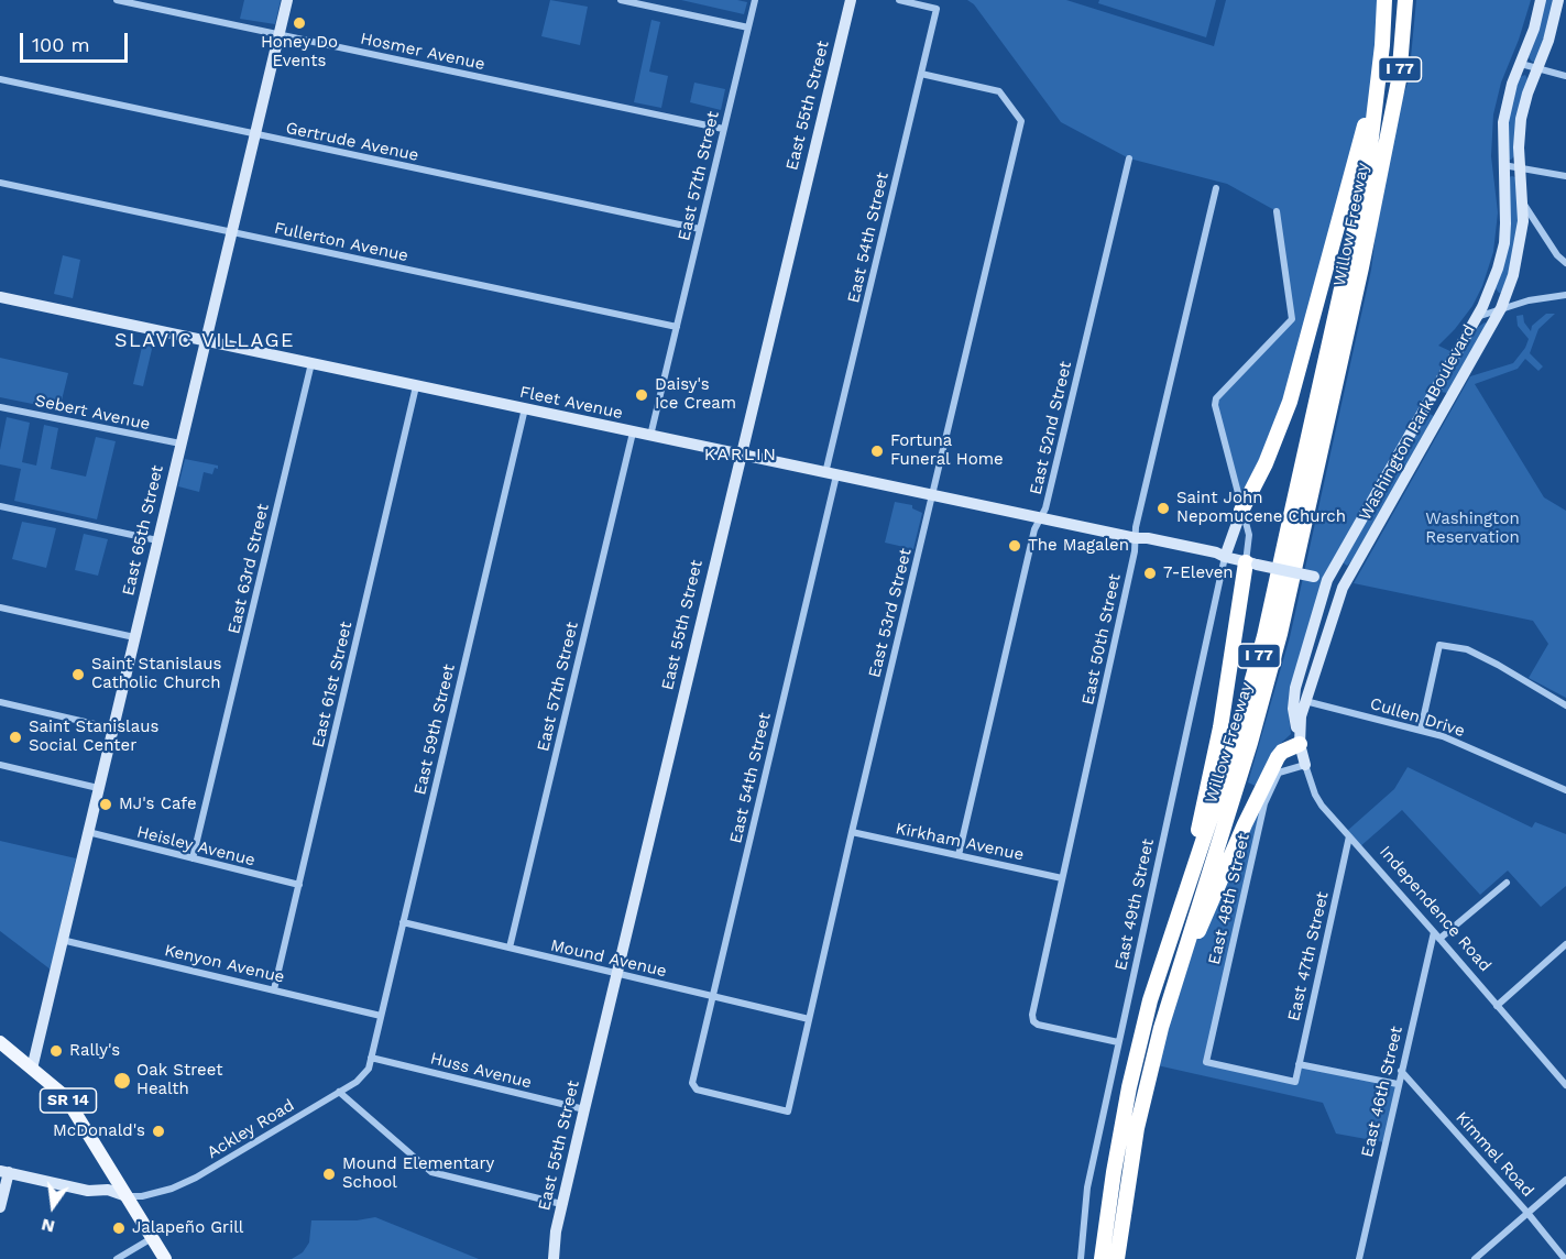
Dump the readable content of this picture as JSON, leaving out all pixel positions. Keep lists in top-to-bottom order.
{
  "streets": {
    "highway": ["I 77", "Willow Freeway"],
    "main road": ["SR 14"],
    "street": [
      "Hosmer Avenue",
      "East 55th Street",
      "Gertrude Avenue",
      "East 57th Street",
      "East 54th Street",
      "Fullerton Avenue",
      "Fleet Avenue",
      "Sebert Avenue",
      "Washington Park Boulevard",
      "East 52nd Street",
      "East 65th Street",
      "East 63rd Street",
      "East 53rd Street",
      "East 50th Street",
      "East 61st Street",
      "Cullen Drive",
      "East 59th Street",
      "Kirkham Avenue",
      "Heisley Avenue",
      "East 48th Street",
      "East 49th Street",
      "Independence Road",
      "East 47th Street",
      "Mound Avenue",
      "Kenyon Avenue",
      "Huss Avenue",
      "East 46th Street",
      "Ackley Road",
      "Kimmel Road"
    ]
  },
  "crossings": [
    ["Hosmer Avenue", "East 57th Street"],
    ["Hosmer Avenue", "East 65th Street"],
    ["East 55th Street", "Fleet Avenue"],
    ["East 55th Street", "Mound Avenue"],
    ["East 55th Street", "Huss Avenue"],
    ["Gertrude Avenue", "East 57th Street"],
    ["Gertrude Avenue", "East 65th Street"],
    ["East 57th Street", "Fullerton Avenue"],
    ["East 57th Street", "Fleet Avenue"],
    ["East 57th Street", "Mound Avenue"],
    ["East 54th Street", "Fleet Avenue"],
    ["East 54th Street", "East 53rd Street"],
    ["East 54th Street", "Mound Avenue"],
    ["Fullerton Avenue", "East 65th Street"],
    ["Fleet Avenue", "Washington Park Boulevard"],
    ["Fleet Avenue", "East 52nd Street"],
    ["Fleet Avenue", "East 65th Street"],
    ["Fleet Avenue", "East 63rd Street"],
    ["Fleet Avenue", "East 53rd Street"],
    ["Fleet Avenue", "East 50th Street"],
    ["Fleet Avenue", "East 61st Street"],
    ["Fleet Avenue", "East 59th Street"],
    ["Fleet Avenue", "East 49th Street"],
    ["Sebert Avenue", "East 65th Street"],
    ["Washington Park Boulevard", "Cullen Drive"],
    ["Washington Park Boulevard", "Independence Road"],
    ["East 52nd Street", "Kirkham Avenue"],
    ["East 65th Street", "Heisley Avenue"],
    ["East 65th Street", "Kenyon Avenue"],
    ["East 65th Street", "SR 14"],
    ["East 63rd Street", "Heisley Avenue"],
    ["East 53rd Street", "Kirkham Avenue"],
    ["East 53rd Street", "Mound Avenue"],
    ["East 50th Street", "Kirkham Avenue"],
    ["East 50th Street", "East 49th Street"],
    ["East 61st Street", "Heisley Avenue"],
    ["East 61st Street", "Kenyon Avenue"],
    ["Cullen Drive", "Independence Road"],
    ["East 59th Street", "Mound Avenue"],
    ["East 59th Street", "Kenyon Avenue"],
    ["East 59th Street", "Huss Avenue"],
    ["East 59th Street", "Ackley Road"],
    ["East 48th Street", "Independence Road"],
    ["East 48th Street", "East 47th Street"],
    ["Independence Road", "East 47th Street"],
    ["Independence Road", "East 46th Street"],
    ["Huss Avenue", "Ackley Road"],
    ["East 46th Street", "Kimmel Road"],
    ["SR 14", "Ackley Road"]
  ],
  "districts": ["SLAVIC VILLAGE", "KARLIN"],
  "parks": ["Washington Reservation"],
  "places": [
    "Honey Do Events",
    "Daisy's Ice Cream",
    "Fortuna Funeral Home",
    "Saint John Nepomucene Church",
    "The Magalen",
    "7-Eleven",
    "Saint Stanislaus Catholic Church",
    "Saint Stanislaus Social Center",
    "MJ's Cafe",
    "Rally's",
    "Oak Street Health",
    "McDonald's",
    "Mound Elementary School",
    "Jalapeño Grill"
  ],
  "scale_bar": "100 m",
  "north": "bottom"
}
